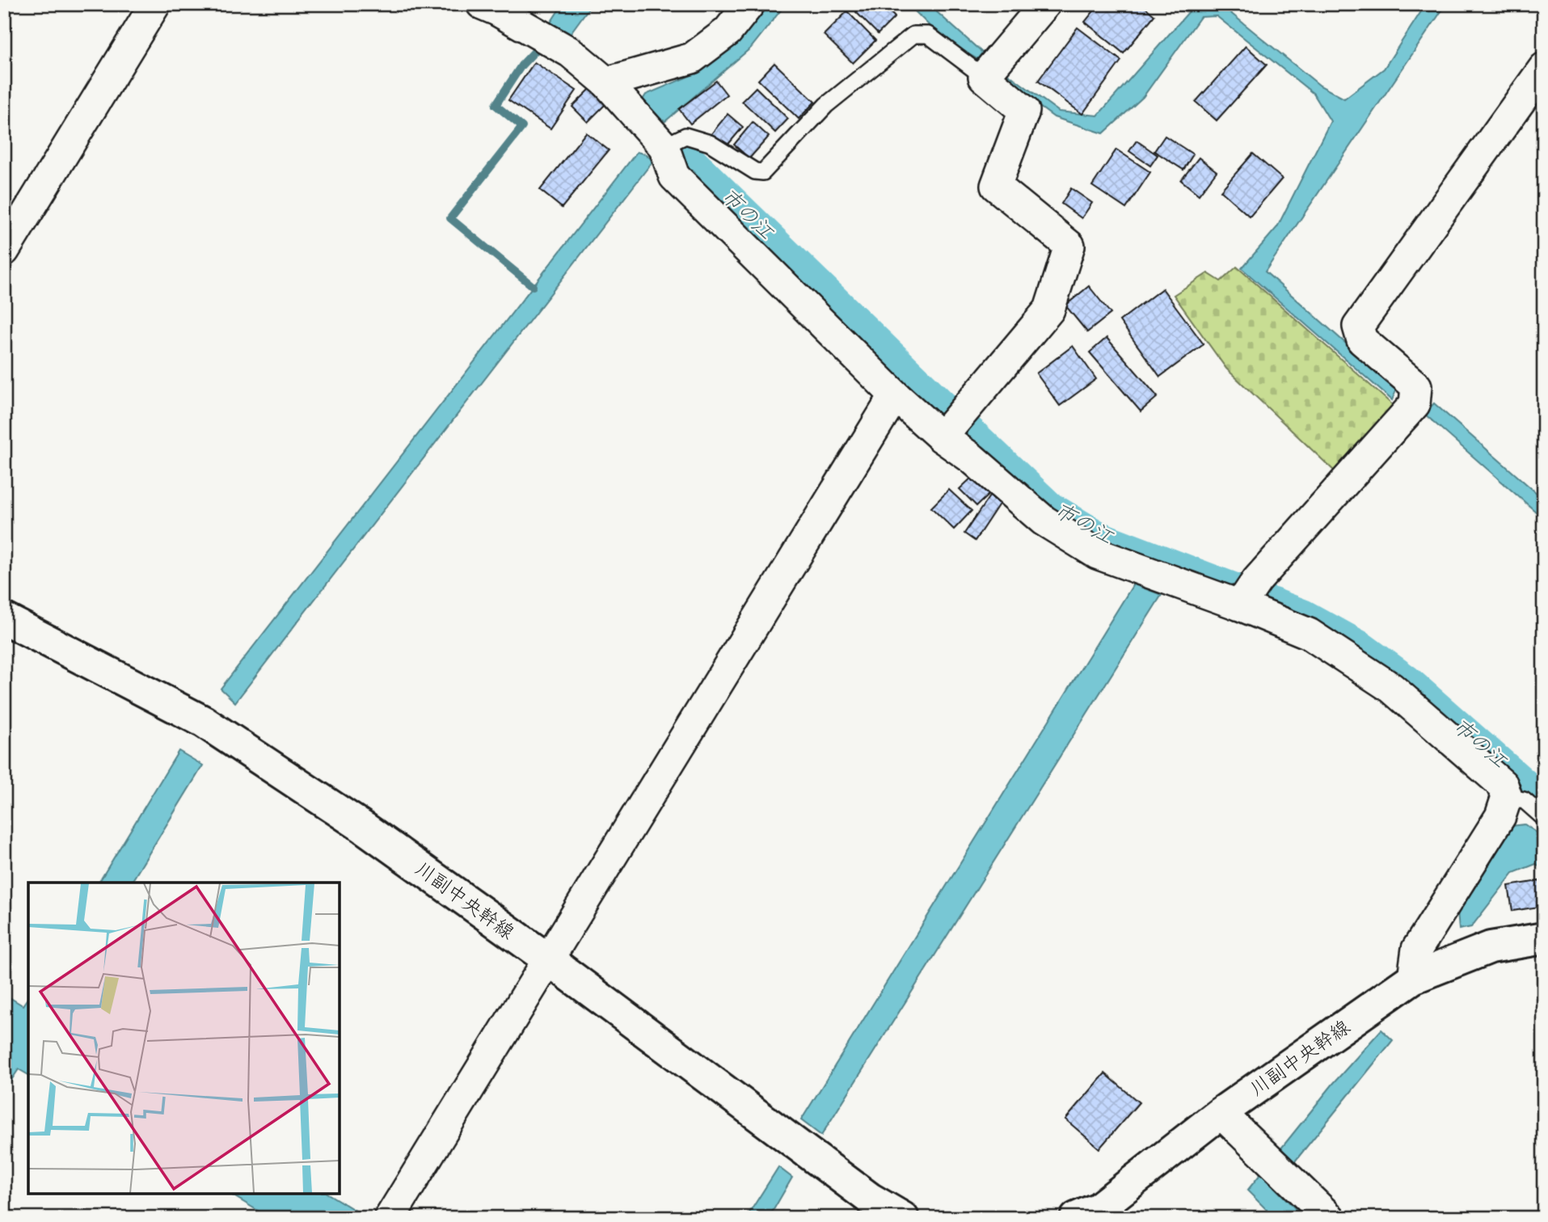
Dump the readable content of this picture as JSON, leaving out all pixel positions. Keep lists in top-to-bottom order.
{
  "streets": {
    "street": ["川副中央幹線"]
  },
  "water": ["市の江"]
}
